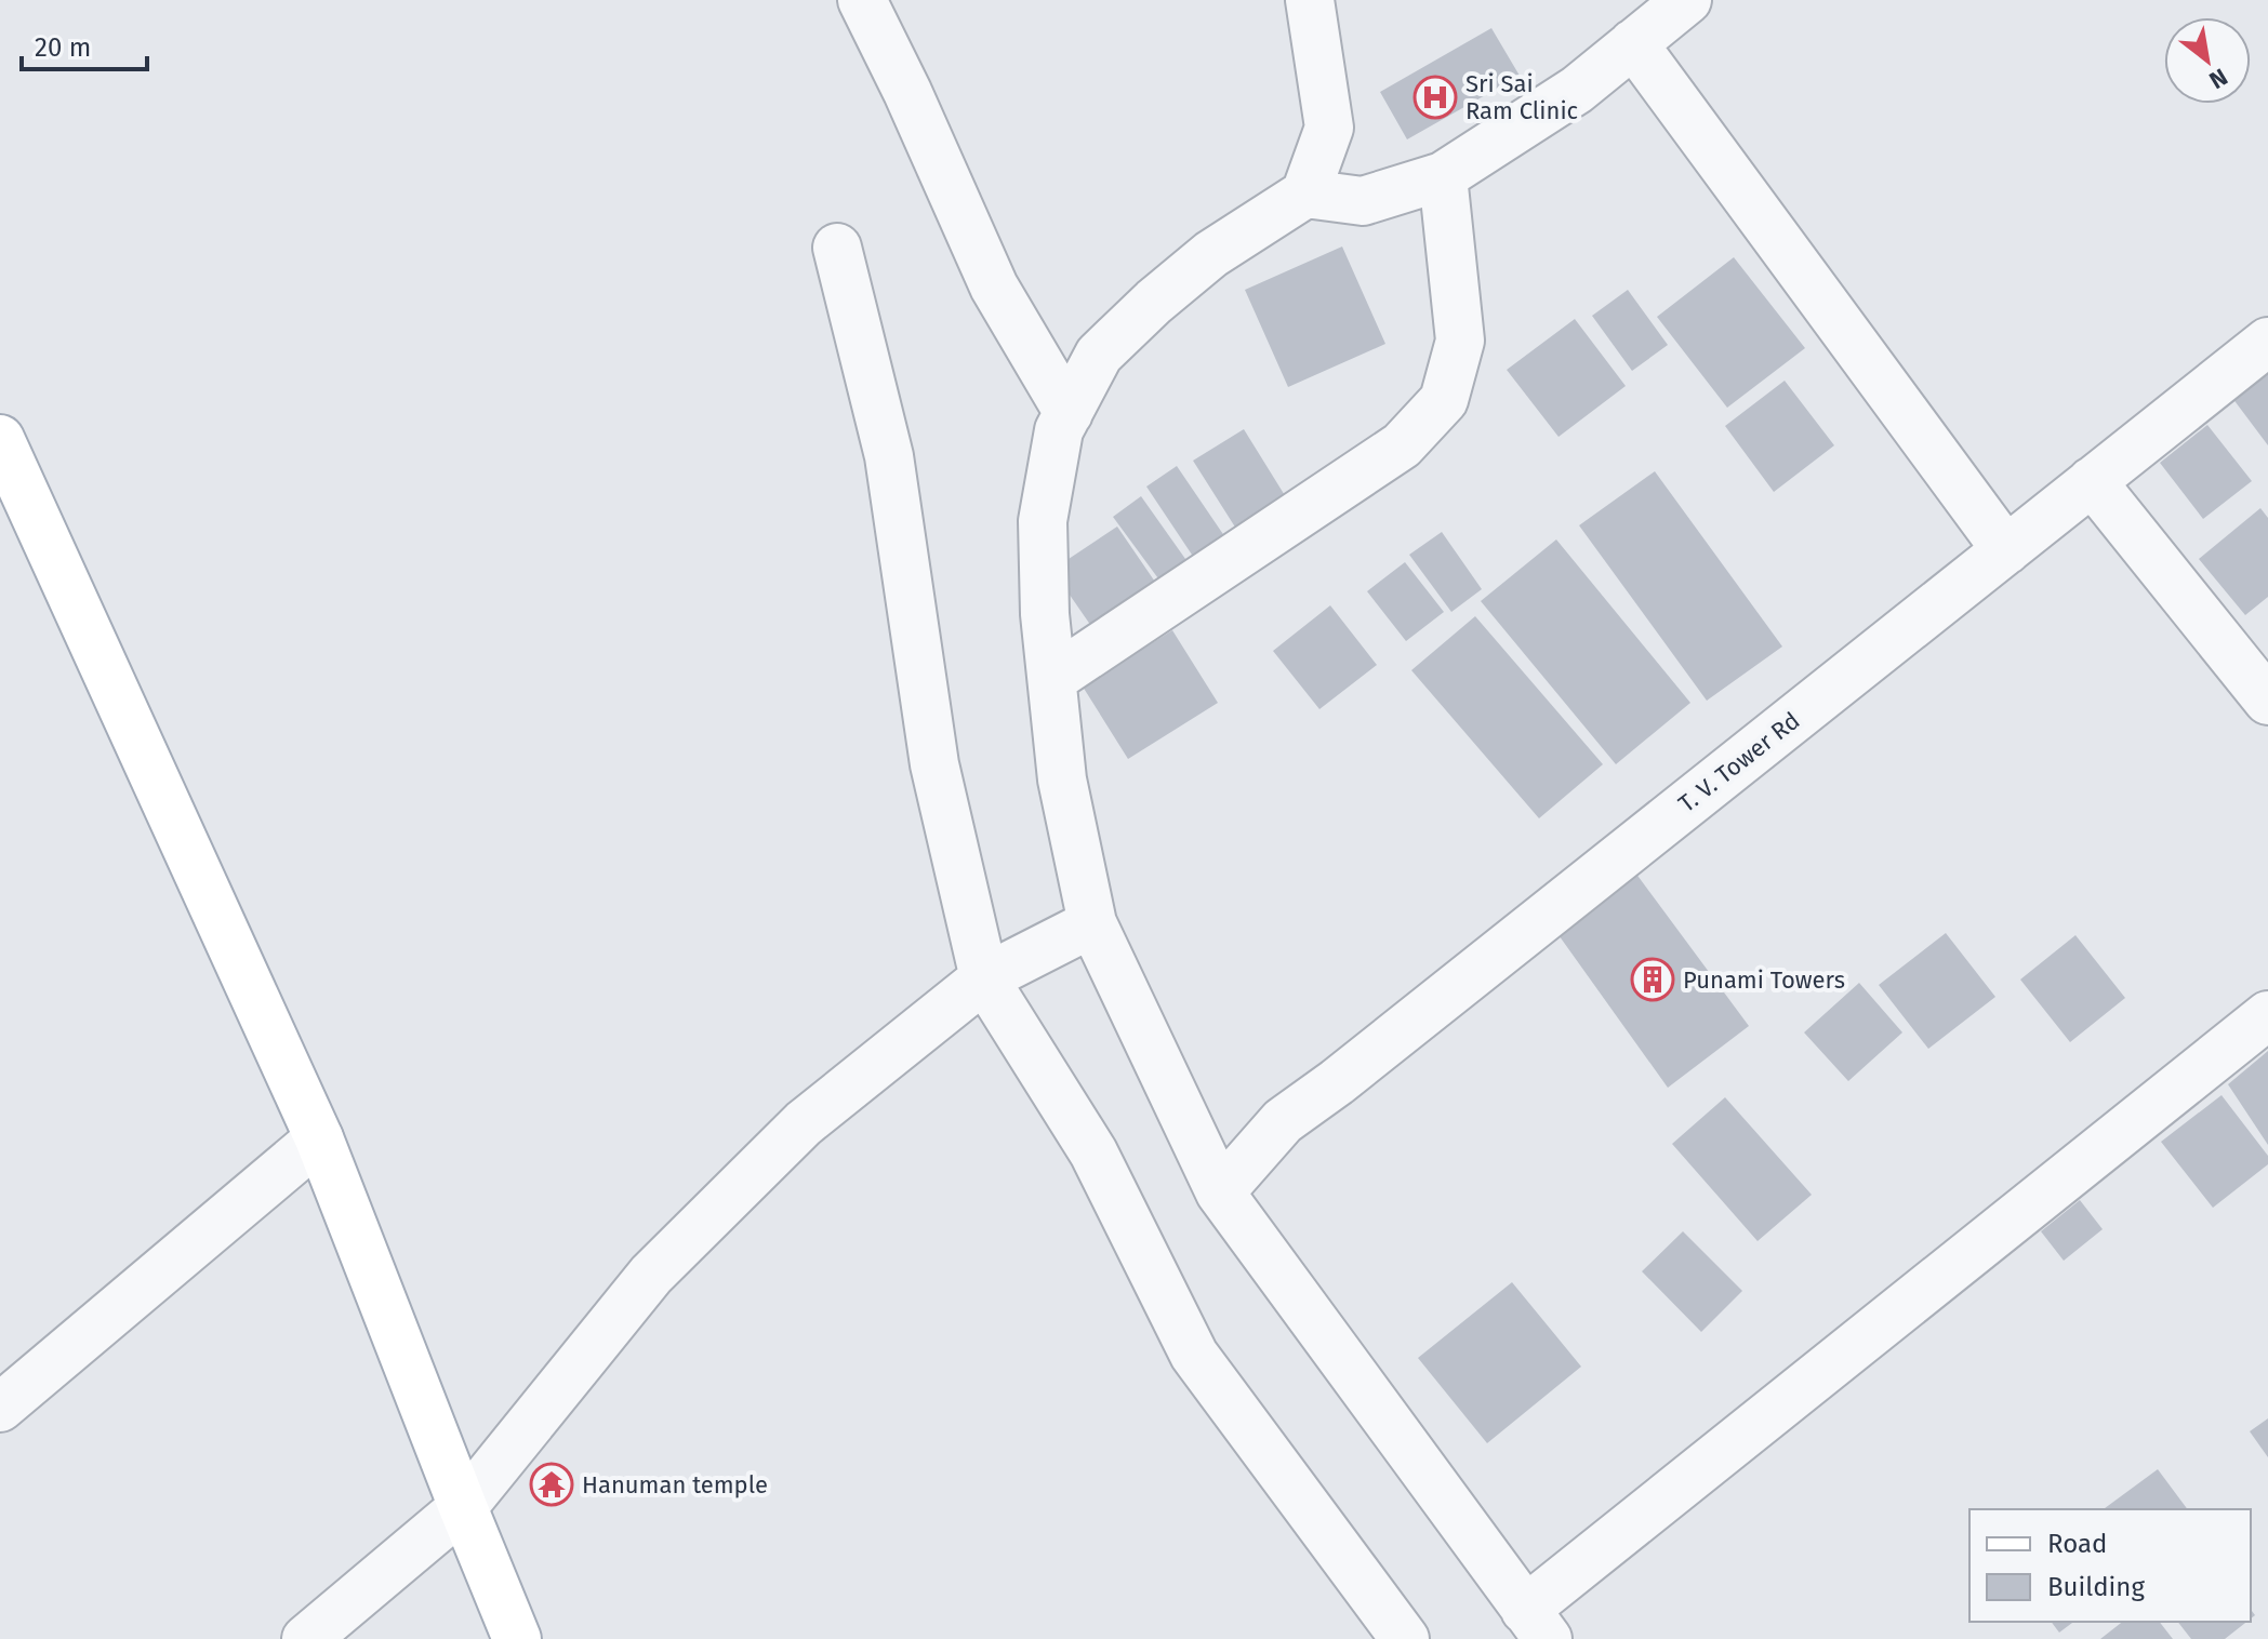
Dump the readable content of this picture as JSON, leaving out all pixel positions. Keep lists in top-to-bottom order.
{
  "streets": {
    "street": ["T. V. Tower Rd"]
  },
  "places": {
    "hospital": ["Sri Sai Ram Clinic"],
    "building": ["Punami Towers"],
    "temple": ["Hanuman temple"]
  },
  "legend": ["Road", "Building"],
  "scale_bar": "20 m",
  "north": "bottom right"
}
